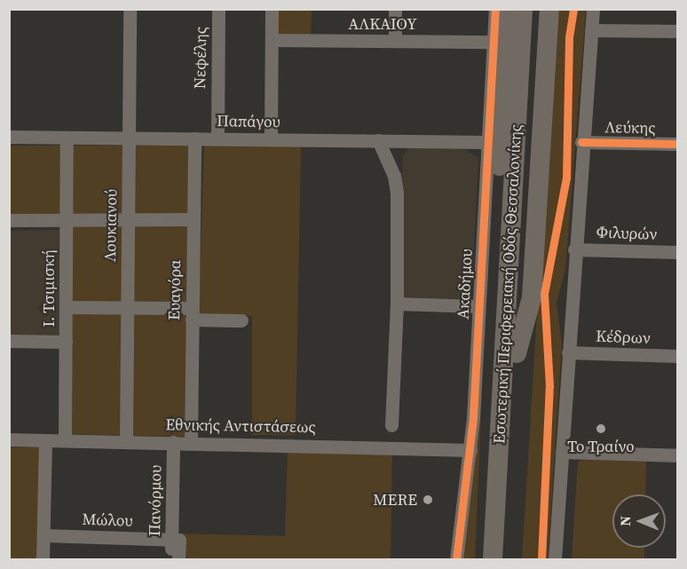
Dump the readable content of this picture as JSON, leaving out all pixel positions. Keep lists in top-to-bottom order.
{
  "streets": {
    "highway": ["Εσωτερική Περιφερειακή Οδός Θεσσαλονίκης"],
    "street": [
      "ΑΛΚΑΙΟΥ",
      "Νεφέλης",
      "Παπάγου",
      "Λεύκης",
      "Λουκιανού",
      "Φιλυρών",
      "Ακαδήμου",
      "Ι. Τσιμισκή",
      "Ευαγόρα",
      "Κέδρων",
      "Εθνικής Αντιστάσεως",
      "Πανόρμου",
      "Μώλου"
    ]
  },
  "crossings": [
    ["ΑΛΚΑΙΟΥ", "Ακαδήμου"],
    ["Νεφέλης", "Παπάγου"],
    ["Παπάγου", "Λουκιανού"],
    ["Παπάγου", "Ακαδήμου"],
    ["Παπάγου", "Ι. Τσιμισκή"],
    ["Παπάγου", "Ευαγόρα"],
    ["Λουκιανού", "Εθνικής Αντιστάσεως"],
    ["Ακαδήμου", "Εθνικής Αντιστάσεως"],
    ["Ι. Τσιμισκή", "Εθνικής Αντιστάσεως"],
    ["Ευαγόρα", "Εθνικής Αντιστάσεως"],
    ["Εθνικής Αντιστάσεως", "Πανόρμου"],
    ["Πανόρμου", "Μώλου"]
  ],
  "places": ["Το Τραίνο", "MERE"],
  "north": "left"
}
